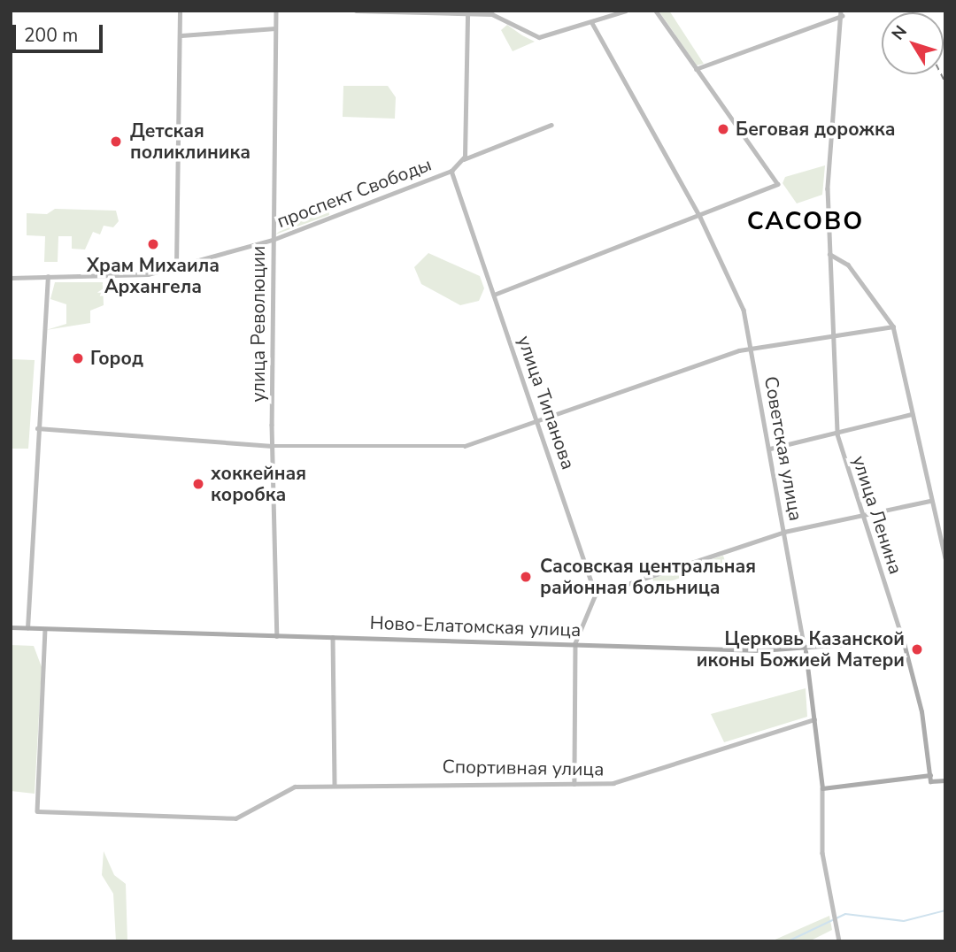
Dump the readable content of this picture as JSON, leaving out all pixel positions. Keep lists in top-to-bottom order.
{
  "streets": {
    "main road": ["Советская улица", "улица Ленина", "Ново-Елатомская улица"],
    "street": [
      "проспект Свободы",
      "улица Революции",
      "улица Типанова",
      "Спортивная улица"
    ]
  },
  "crossings": [
    ["проспект Свободы", "улица Революции"],
    ["проспект Свободы", "улица Типанова"],
    ["улица Революции", "Ново-Елатомская улица"],
    ["Советская улица", "Ново-Елатомская улица"],
    ["Советская улица", "Спортивная улица"],
    ["улица Ленина", "Ново-Елатомская улица"],
    ["Ново-Елатомская улица", "Спортивная улица"]
  ],
  "districts": ["САСОВО"],
  "places": [
    "Беговая дорожка",
    "Детская поликлиника",
    "Храм Михаила Архангела",
    "Город",
    "хоккейная коробка",
    "Сасовская центральная районная больница",
    "Церковь Казанской иконы Божией Матери"
  ],
  "scale_bar": "200 m",
  "north": "top left"
}
